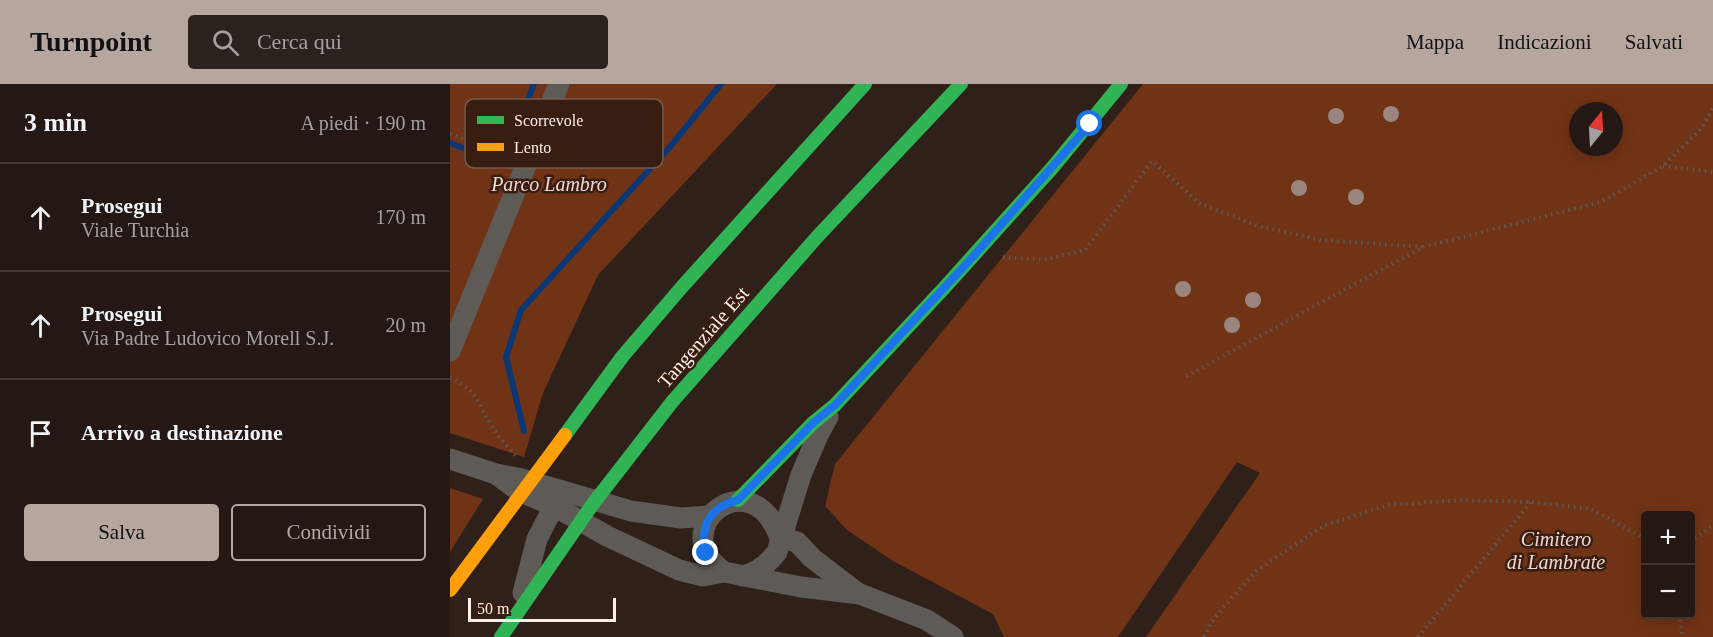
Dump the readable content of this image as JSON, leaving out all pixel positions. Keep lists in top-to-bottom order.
{
  "streets": {
    "main road": ["Tangenziale Est"]
  },
  "parks": ["Parco Lambro", "Cimitero di Lambrate"],
  "legend": ["Scorrevole", "Lento"],
  "scale_bar": "50 m",
  "north": "top",
  "page": {
    "header": "Turnpoint",
    "search": "Cerca qui",
    "nav": ["Mappa", "Indicazioni", "Salvati"],
    "heading": ["3 min", "A piedi · 190 m"],
    "list": [
      ["Prosegui", "Viale Turchia", "170 m"],
      ["Prosegui", "Via Padre Ludovico Morell S.J.", "20 m"],
      "Arrivo a destinazione"
    ],
    "buttons": ["Salva", "Condividi"],
    "map_buttons": ["+", "−"],
    "scale": "50 m"
  }
}
